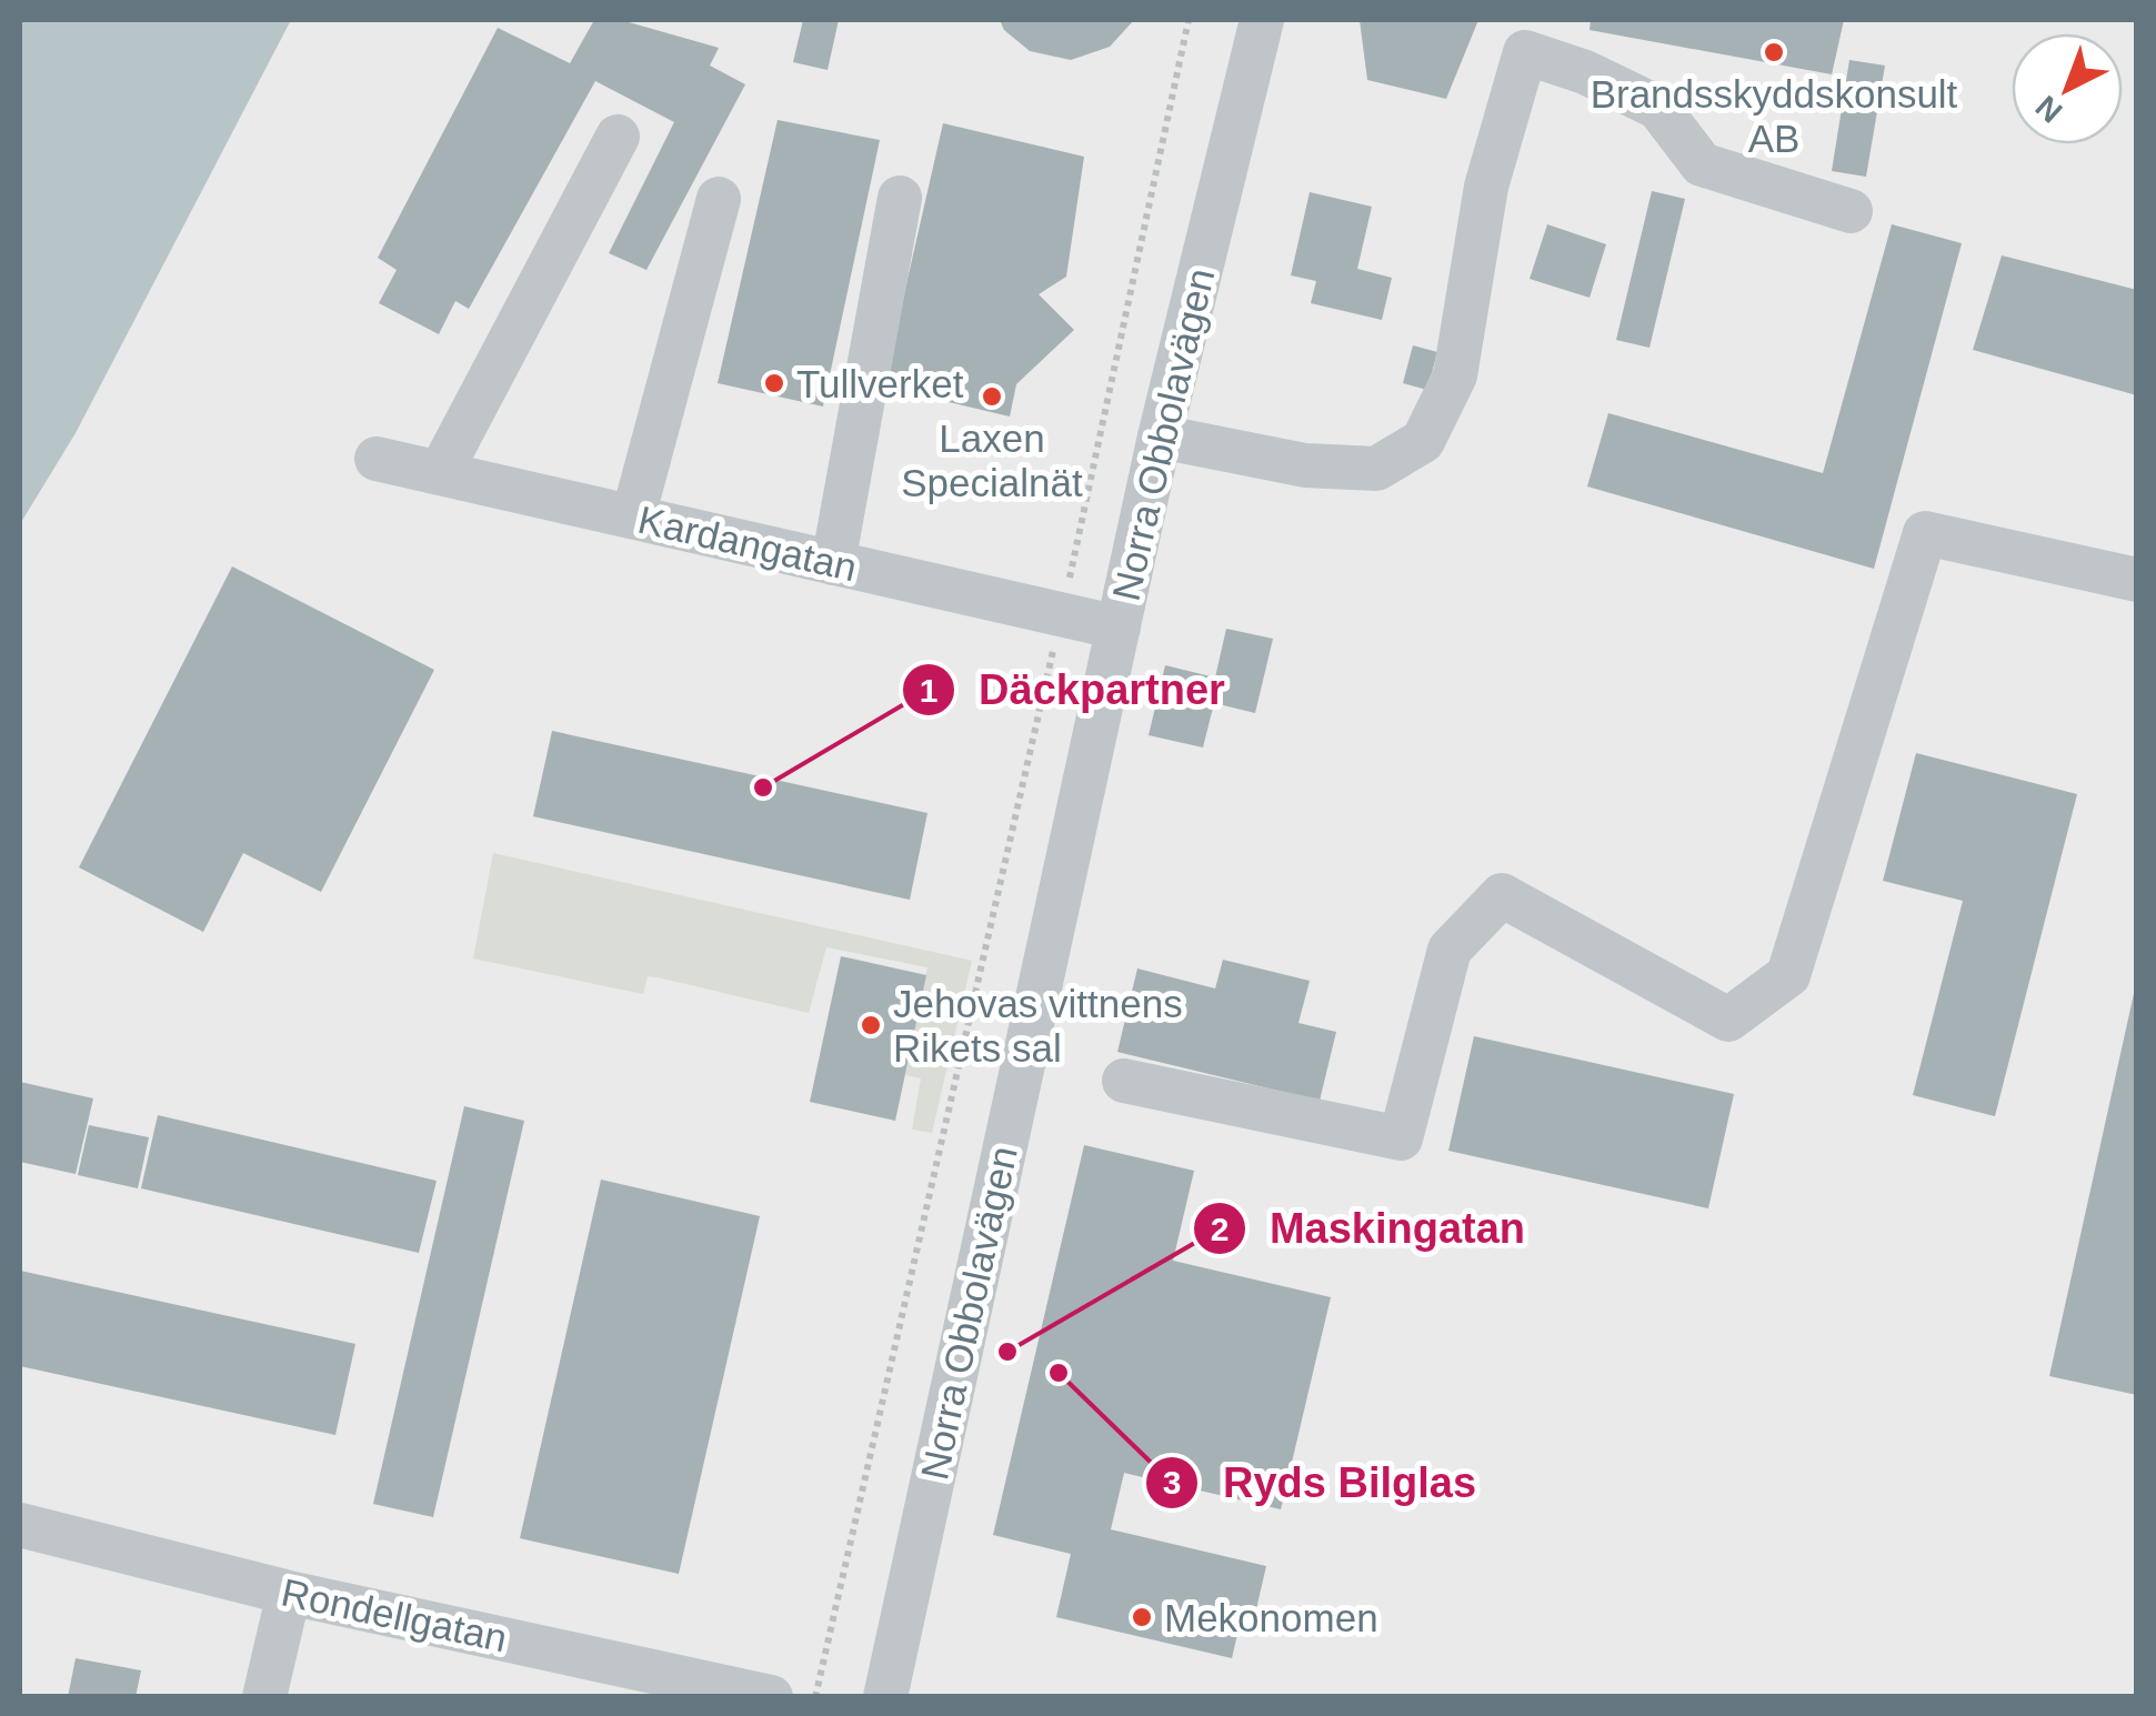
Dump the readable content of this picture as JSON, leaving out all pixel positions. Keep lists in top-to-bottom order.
{
  "streets": {
    "street": ["Norra Obbolavägen", "Kardangatan", "Rondellgatan"]
  },
  "crossings": [
    ["Norra Obbolavägen", "Kardangatan"]
  ],
  "places": [
    "Brandsskyddskonsult AB",
    "Tullverket",
    "Laxen Specialnät",
    "Däckpartner",
    "Jehovas vittnens Rikets sal",
    "Maskingatan",
    "Ryds Bilglas",
    "Mekonomen"
  ],
  "north": "bottom left"
}
